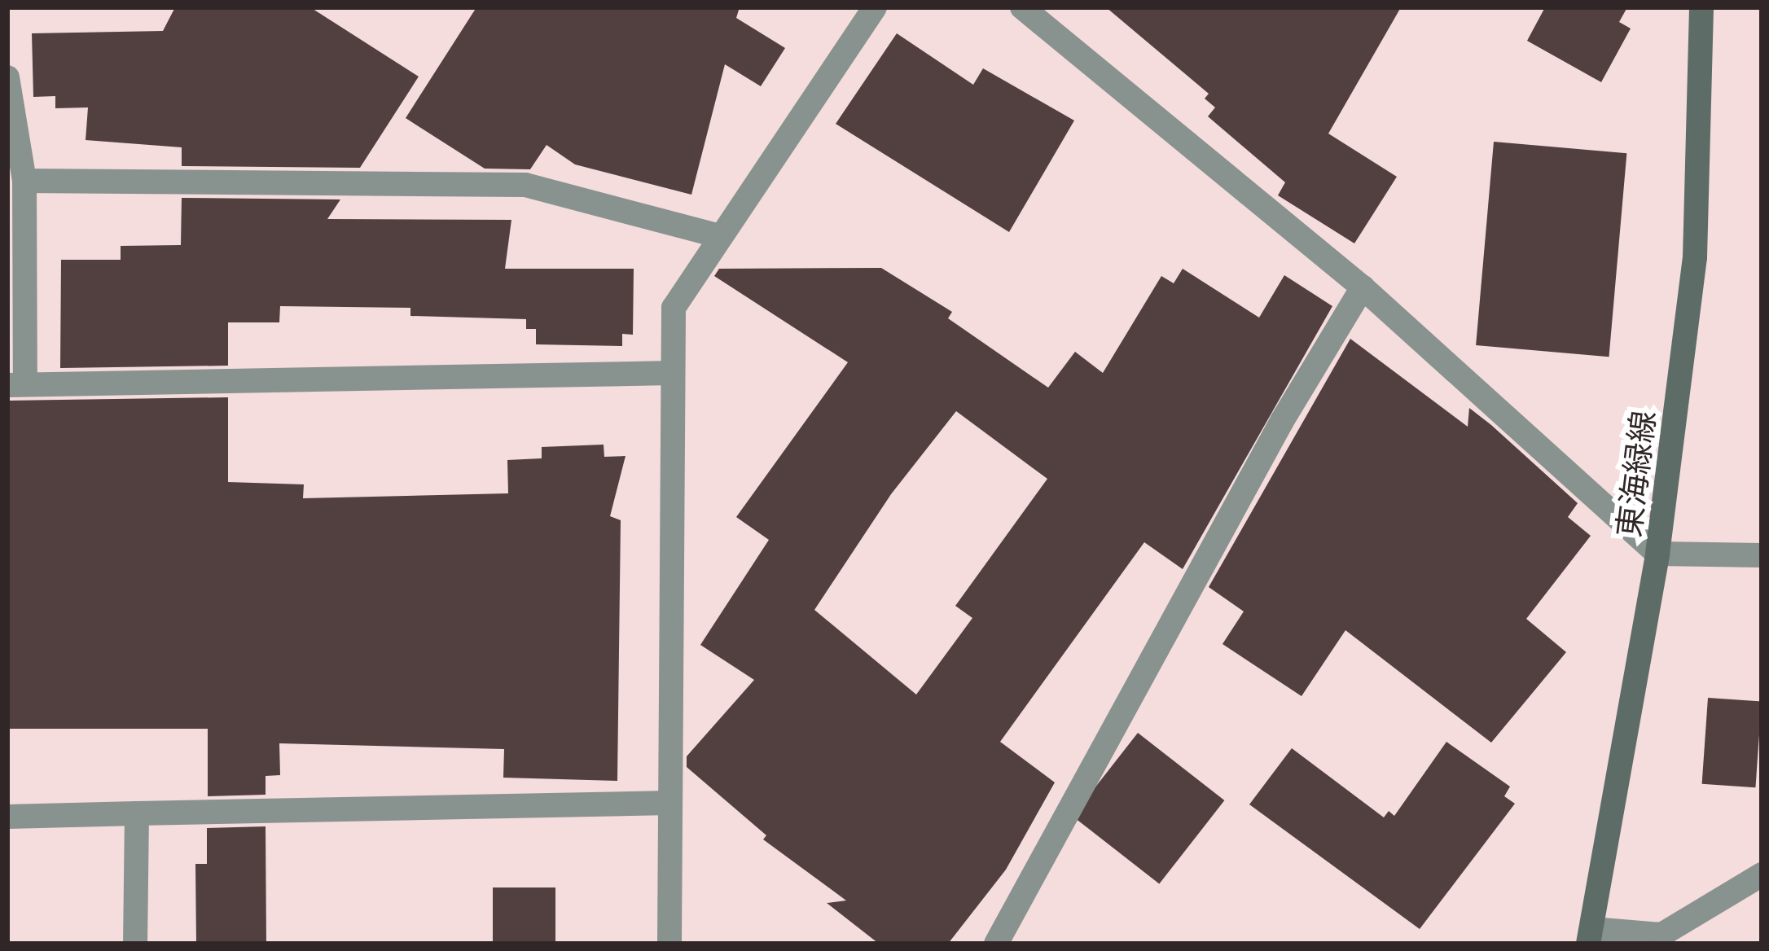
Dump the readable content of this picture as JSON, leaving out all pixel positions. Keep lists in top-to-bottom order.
{
  "streets": {
    "main road": ["東海緑線"]
  }
}
